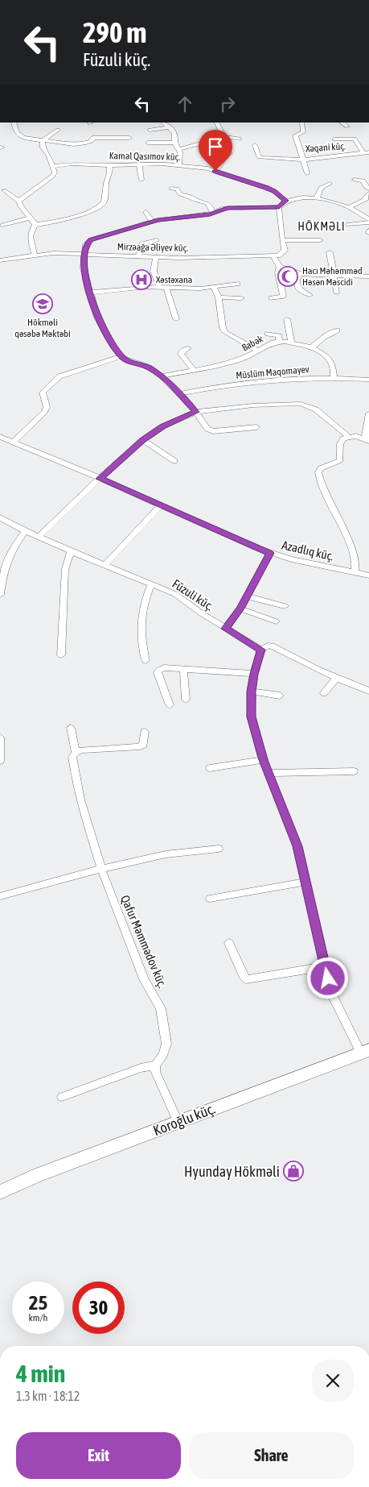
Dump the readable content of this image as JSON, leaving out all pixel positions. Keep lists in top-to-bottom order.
{
  "streets": {
    "street": [
      "Xəqani küç.",
      "Kamal Qasımov küç.",
      "Mirzəağa Əliyev küç.",
      "Babək",
      "Müslüm Maqomayev",
      "Azadlıq küç.",
      "Füzuli küç.",
      "Qafur Məmmədov küç.",
      "Koroğlu küç."
    ]
  },
  "crossings": [
    ["Babək", "Müslüm Maqomayev"]
  ],
  "districts": ["HÖKMƏLI"],
  "places": {
    "mosque": ["Hacı Məhəmməd Həsən Məscidi"],
    "hospital": ["Xəstəxana"],
    "school or university": ["Hökməli qəsəbə Məktəbi"],
    "shop": ["Hyunday Hökməli"]
  },
  "page": {
    "turn": ["290 m", "Füzuli küç."],
    "speed": "25 km/h",
    "limit": "30",
    "heading": ["4 min", "1.3 km · 18:12"],
    "buttons": ["Exit", "Share"]
  }
}
